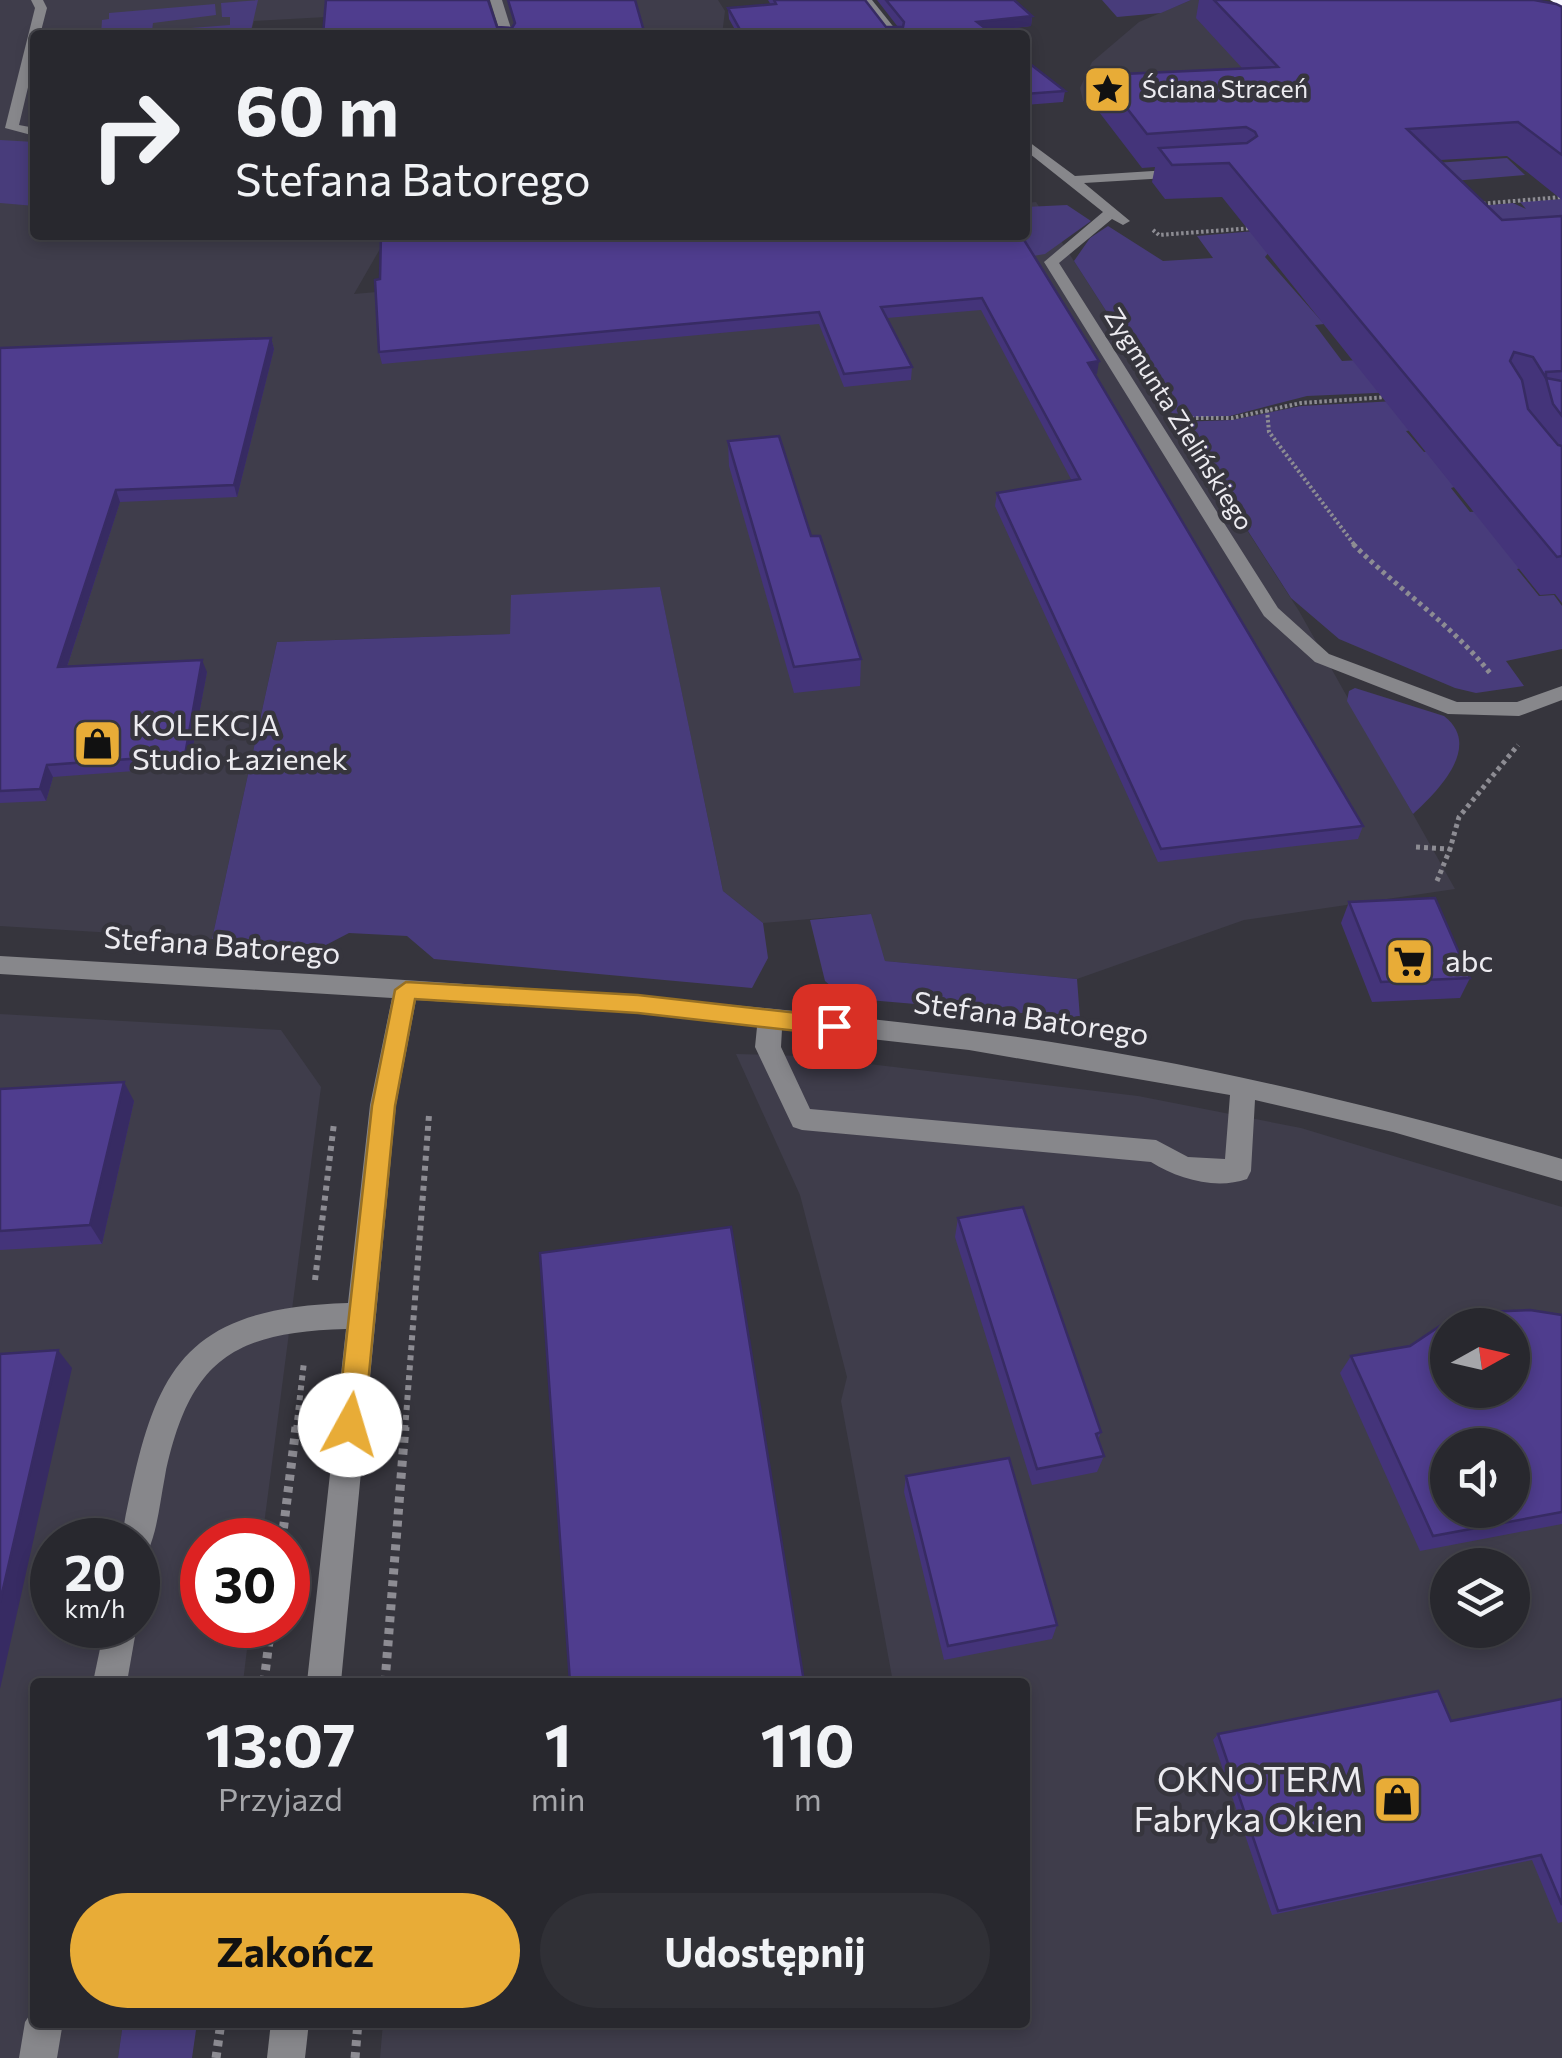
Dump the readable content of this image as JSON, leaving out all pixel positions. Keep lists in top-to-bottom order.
{
  "streets": {
    "street": ["Zygmunta Zielińskiego", "Stefana Batorego"]
  },
  "places": {
    "place": ["Ściana Straceń"],
    "shop": ["KOLEKCJA Studio Łazienek", "OKNOTERM Fabryka Okien"],
    "supermarket": ["abc"]
  },
  "north": "right",
  "page": {
    "turn": ["60 m", "Stefana Batorego"],
    "speed": "20 km/h",
    "limit": "30",
    "eta": [
      "13:07",
      "Przyjazd",
      "1",
      "min",
      "110",
      "m"
    ],
    "buttons": ["Zakończ", "Udostępnij"]
  }
}
